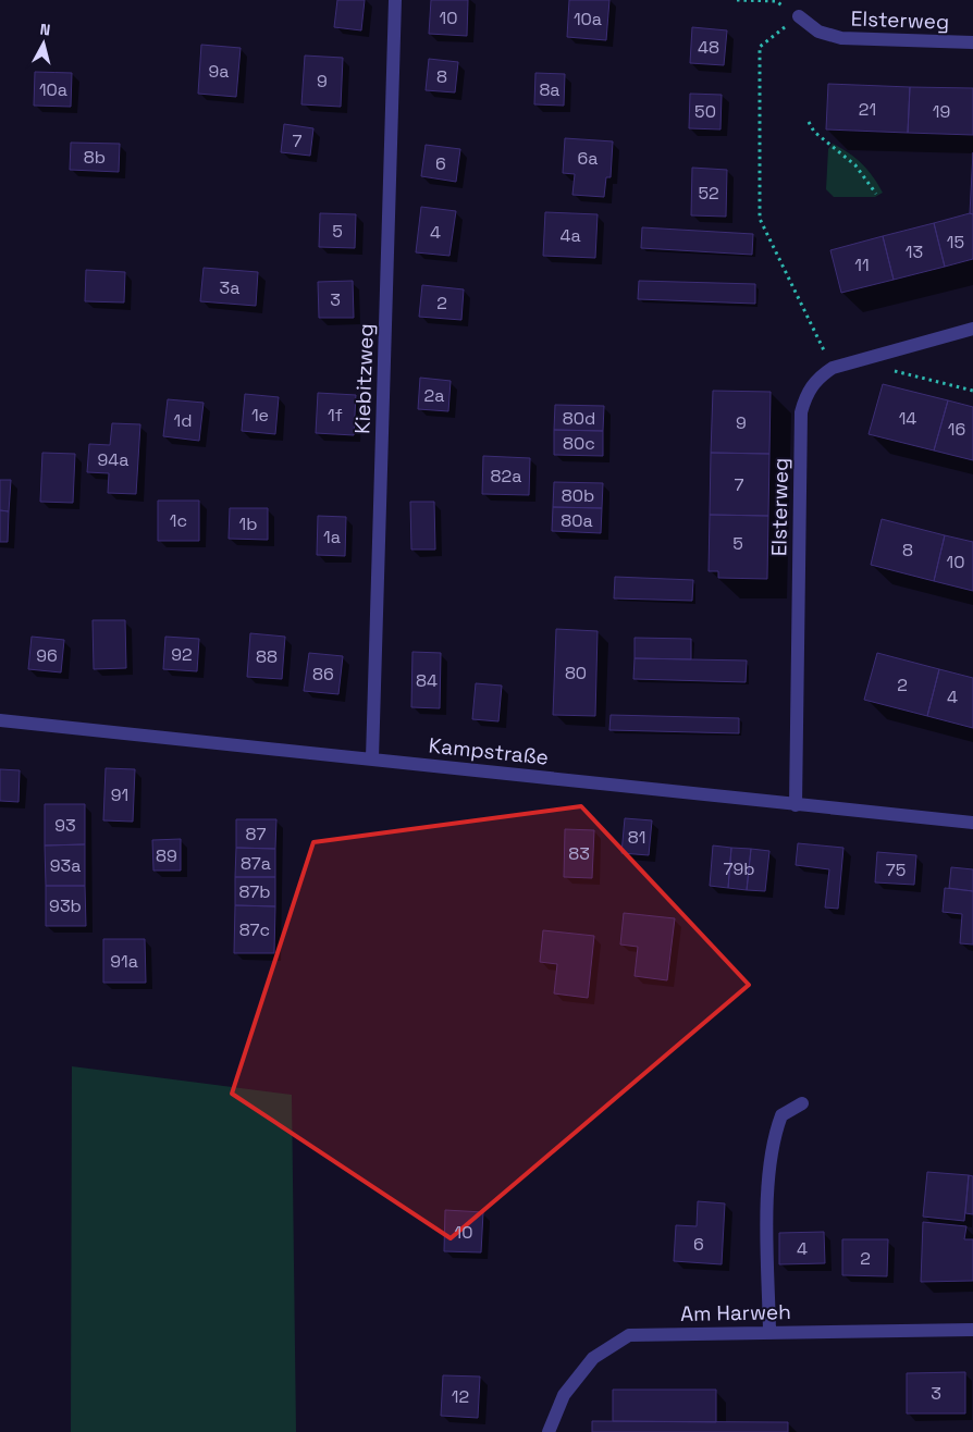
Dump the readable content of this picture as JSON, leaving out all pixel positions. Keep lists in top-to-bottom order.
{
  "streets": {
    "street": [
      "Elsterweg",
      "Kiebitzweg",
      "Kampstraße",
      "Am Harweh"
    ]
  },
  "crossings": [
    ["Elsterweg", "Kampstraße"],
    ["Kiebitzweg", "Kampstraße"]
  ],
  "house_numbers": [
    "10",
    "10a",
    "48",
    "9a",
    "8",
    "9",
    "10a",
    "8a",
    "21",
    "50",
    "19",
    "7",
    "8b",
    "6a",
    "6",
    "52",
    "5",
    "4",
    "4a",
    "15",
    "13",
    "11",
    "3a",
    "3",
    "2",
    "2a",
    "1e",
    "1f",
    "80d",
    "14",
    "1d",
    "9",
    "16",
    "80c",
    "94a",
    "82a",
    "7",
    "80b",
    "1c",
    "80a",
    "1b",
    "1a",
    "5",
    "8",
    "10",
    "92",
    "96",
    "88",
    "80",
    "86",
    "84",
    "2",
    "4",
    "91",
    "93",
    "87",
    "81",
    "83",
    "89",
    "87a",
    "93a",
    "79b",
    "75",
    "87b",
    "93b",
    "87c",
    "91a",
    "10",
    "6",
    "4",
    "2",
    "3",
    "12"
  ],
  "north": "top"
}
